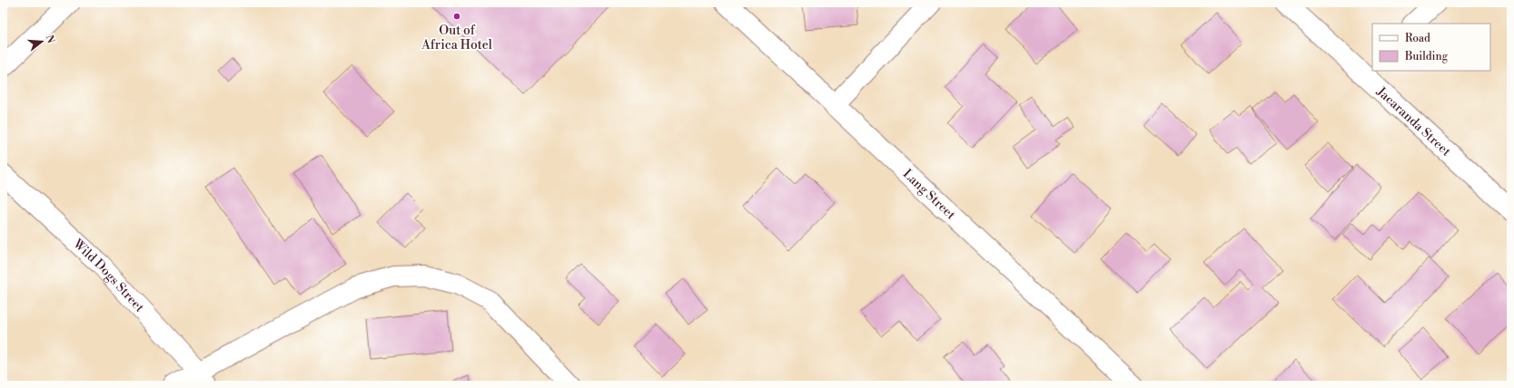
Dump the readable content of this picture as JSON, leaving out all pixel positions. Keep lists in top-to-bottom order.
{
  "streets": {
    "main road": ["Jacaranda Street", "Lang Street", "Wild Dogs Street"]
  },
  "places": ["Out of Africa Hotel"],
  "legend": ["Road", "Building"],
  "north": "right"
}
